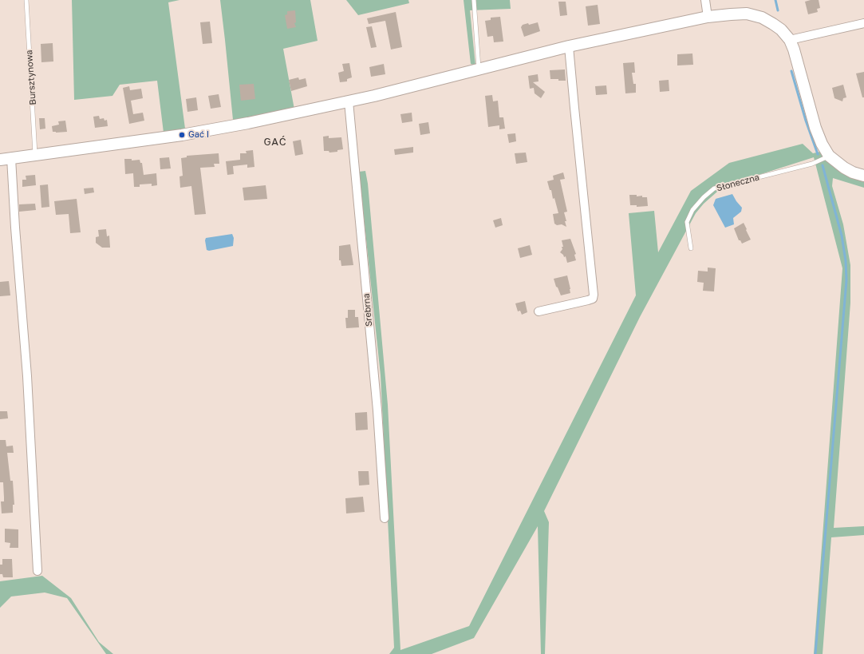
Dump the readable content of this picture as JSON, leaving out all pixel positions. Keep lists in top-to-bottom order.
{
  "streets": {
    "street": ["Srebrna"],
    "lane": ["Bursztynowa", "Słoneczna"]
  },
  "districts": ["GAĆ"],
  "places": ["Gać I"]
}
